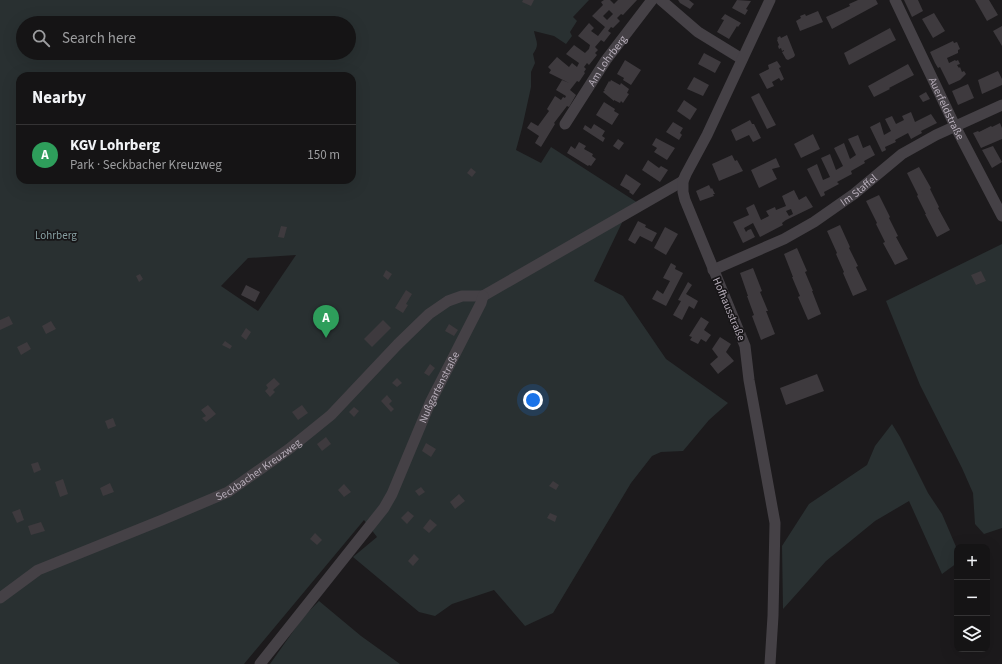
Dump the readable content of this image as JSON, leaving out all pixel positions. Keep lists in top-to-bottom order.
{
  "streets": {
    "street": [
      "Am Lohrberg",
      "Auerfeldstraße",
      "Im Staffel",
      "Hofhausstraße",
      "Nußgartenstraße",
      "Seckbacher Kreuzweg"
    ]
  },
  "crossings": [
    ["Auerfeldstraße", "Im Staffel"],
    ["Im Staffel", "Hofhausstraße"],
    ["Nußgartenstraße", "Seckbacher Kreuzweg"]
  ],
  "parks": ["Lohrberg"],
  "page": {
    "search": "Search here",
    "heading": "Nearby",
    "list": [
      {
        "mark": "A",
        "name": "KGV Lohrberg",
        "note": "Park · Seckbacher Kreuzweg",
        "value": "150 m"
      }
    ],
    "pins": "A",
    "map_buttons": ["+", "−"]
  }
}
